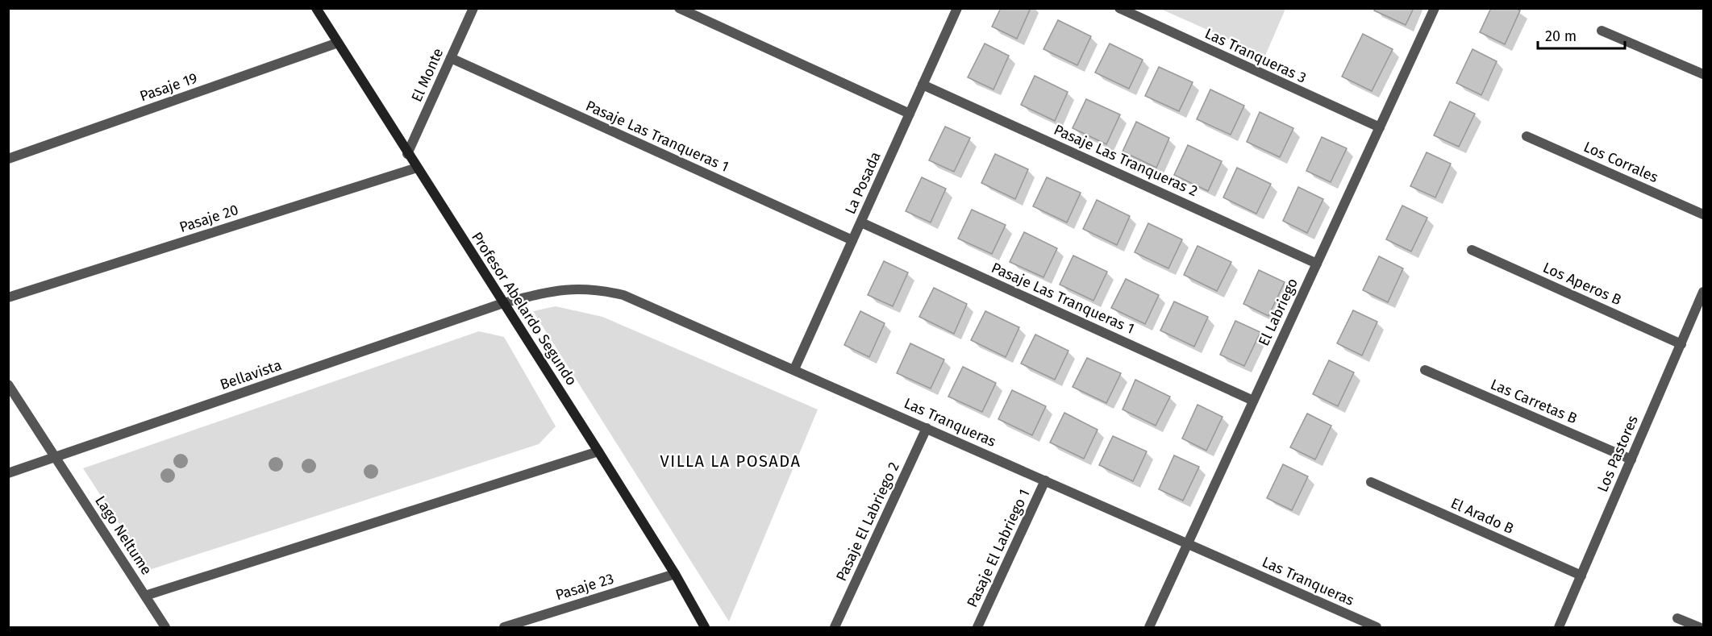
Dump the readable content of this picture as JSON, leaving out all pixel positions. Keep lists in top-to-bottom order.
{
  "streets": {
    "street": [
      "Las Tranqueras 3",
      "El Monte",
      "Pasaje 19",
      "Pasaje Las Tranqueras 1",
      "Pasaje Las Tranqueras 2",
      "Los Corrales",
      "La Posada",
      "Pasaje 20",
      "Los Aperos B",
      "Profesor Abelardo Segundo",
      "El Labriego",
      "Bellavista",
      "Las Carretas B",
      "Las Tranqueras",
      "Los Pastores",
      "El Arado B",
      "Pasaje El Labriego 2",
      "Lago Neltume",
      "Pasaje El Labriego 1",
      "Pasaje 23"
    ]
  },
  "crossings": [
    ["Las Tranqueras 3", "El Labriego"],
    ["El Monte", "Pasaje Las Tranqueras 1"],
    ["El Monte", "Profesor Abelardo Segundo"],
    ["Pasaje 19", "Profesor Abelardo Segundo"],
    ["Pasaje Las Tranqueras 1", "La Posada"],
    ["Pasaje Las Tranqueras 1", "El Labriego"],
    ["Pasaje Las Tranqueras 2", "La Posada"],
    ["Pasaje Las Tranqueras 2", "El Labriego"],
    ["La Posada", "Las Tranqueras"],
    ["Pasaje 20", "Profesor Abelardo Segundo"],
    ["Los Aperos B", "Los Pastores"],
    ["Profesor Abelardo Segundo", "Bellavista"],
    ["Profesor Abelardo Segundo", "Las Tranqueras"],
    ["Profesor Abelardo Segundo", "Pasaje 23"],
    ["El Labriego", "Las Tranqueras"],
    ["Bellavista", "Las Tranqueras"],
    ["Bellavista", "Lago Neltume"],
    ["Las Carretas B", "Los Pastores"],
    ["Las Tranqueras", "Pasaje El Labriego 2"],
    ["Las Tranqueras", "Pasaje El Labriego 1"],
    ["Los Pastores", "El Arado B"]
  ],
  "districts": ["VILLA LA POSADA"],
  "scale_bar": "20 m"
}
